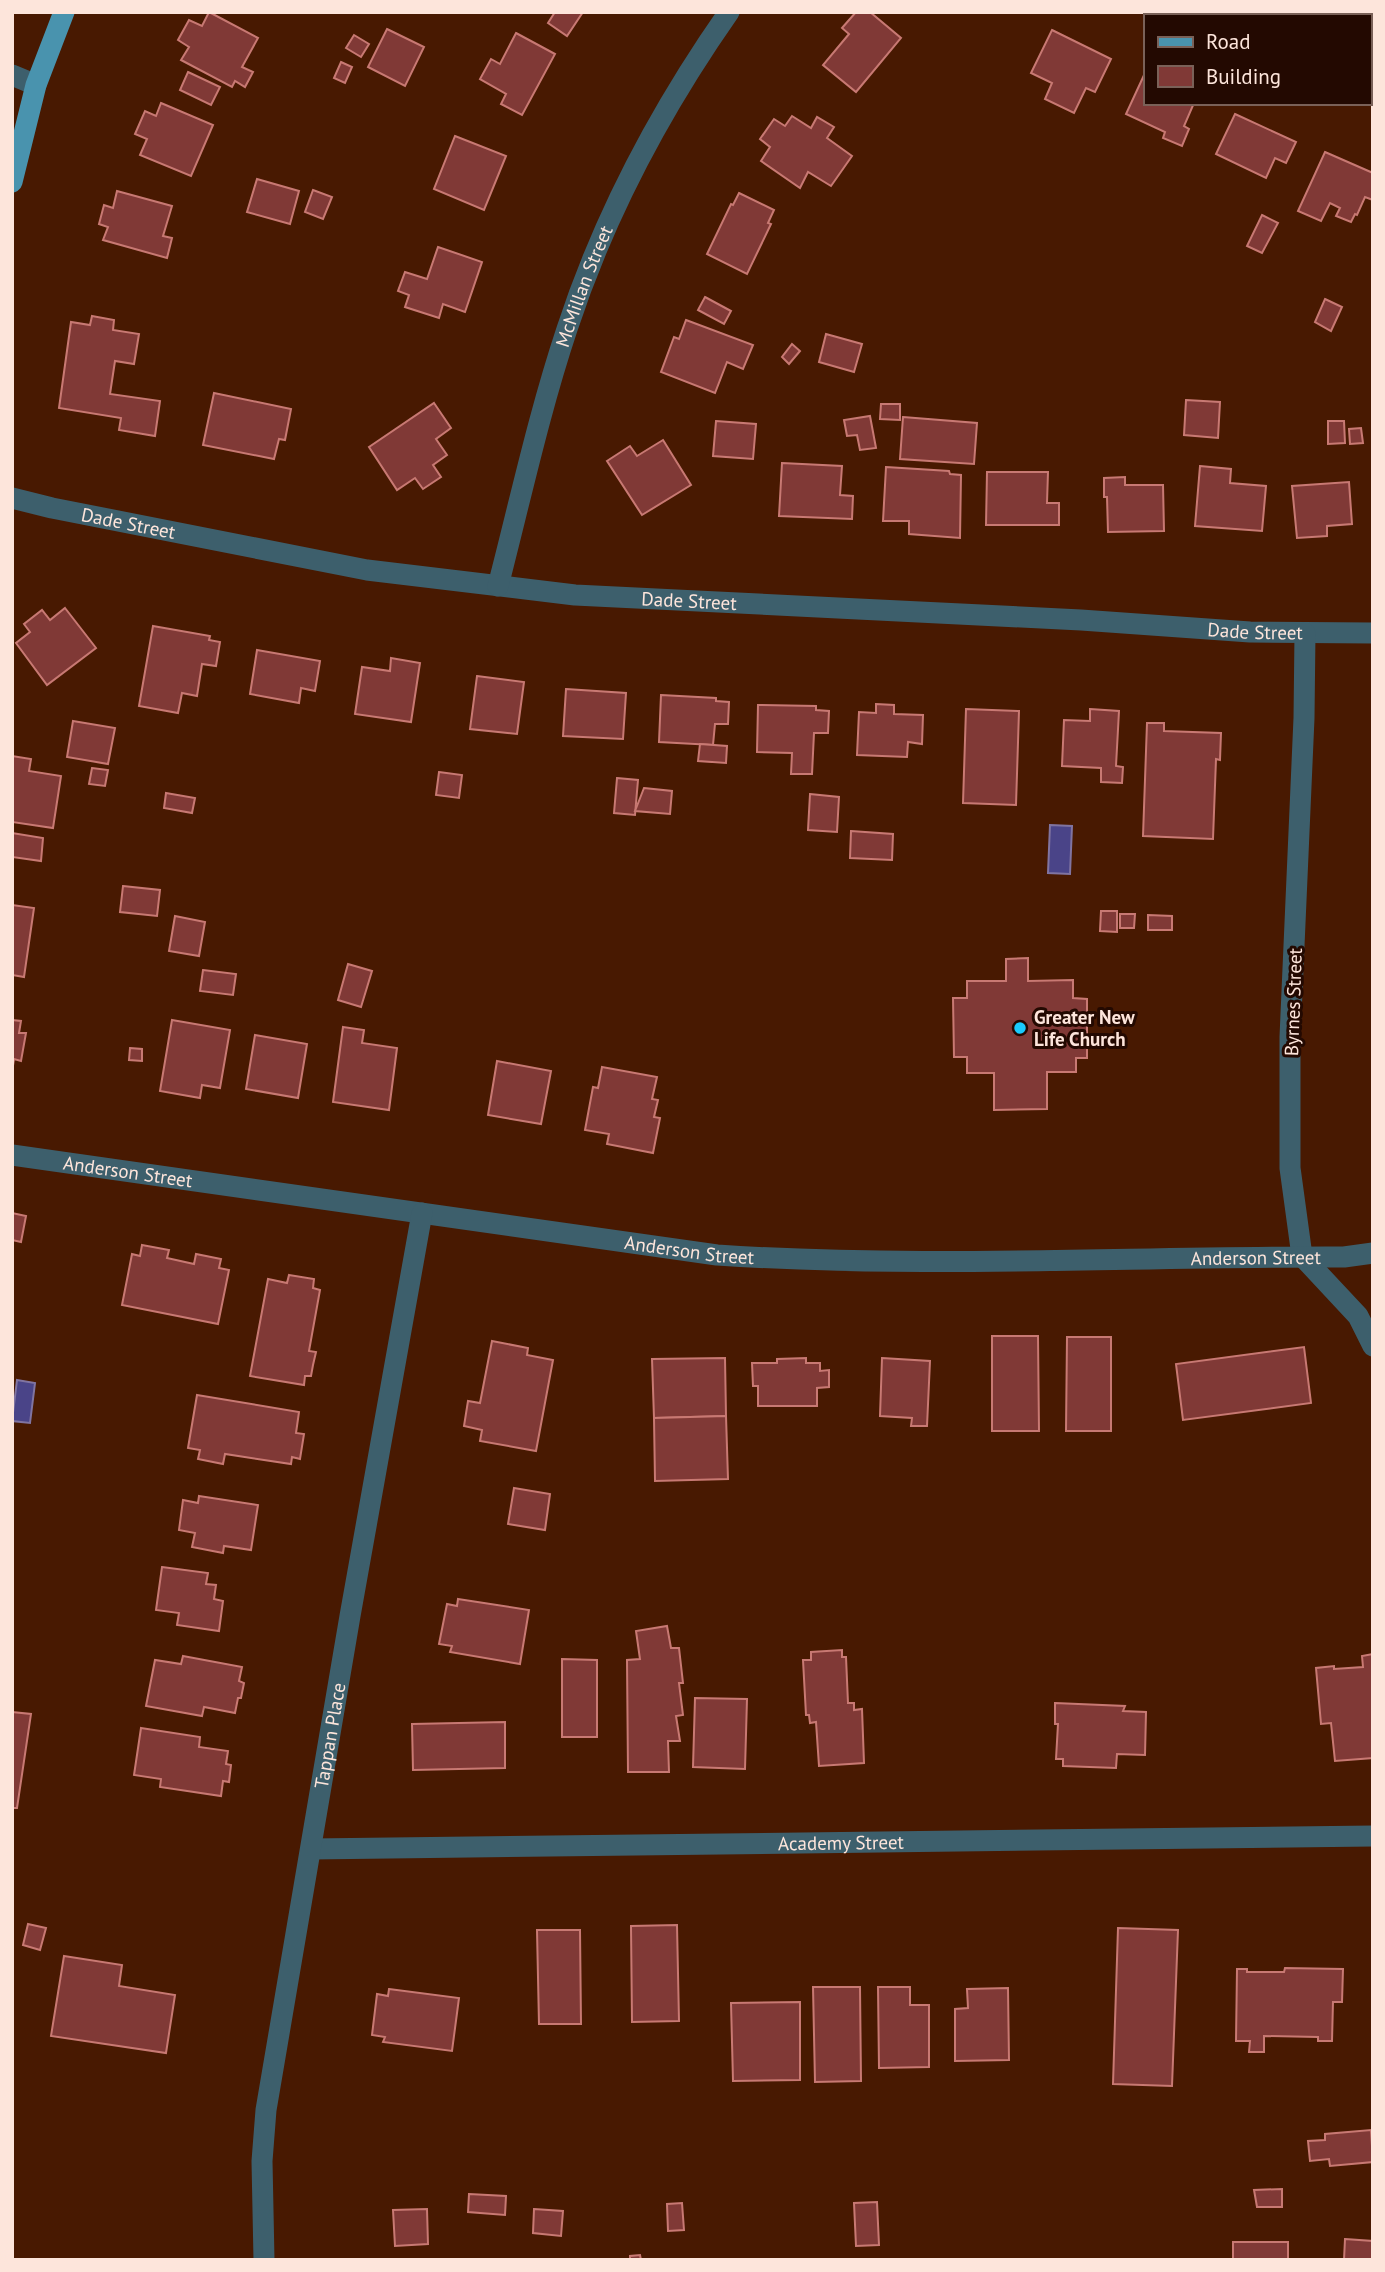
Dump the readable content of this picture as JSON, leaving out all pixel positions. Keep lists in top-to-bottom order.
{
  "streets": {
    "street": [
      "McMillan Street",
      "Dade Street",
      "Byrnes Street",
      "Anderson Street",
      "Tappan Place",
      "Academy Street"
    ]
  },
  "crossings": [
    ["McMillan Street", "Dade Street"],
    ["Dade Street", "Byrnes Street"],
    ["Byrnes Street", "Anderson Street"],
    ["Anderson Street", "Tappan Place"],
    ["Tappan Place", "Academy Street"]
  ],
  "places": ["Greater New Life Church"],
  "legend": ["Road", "Building"]
}
